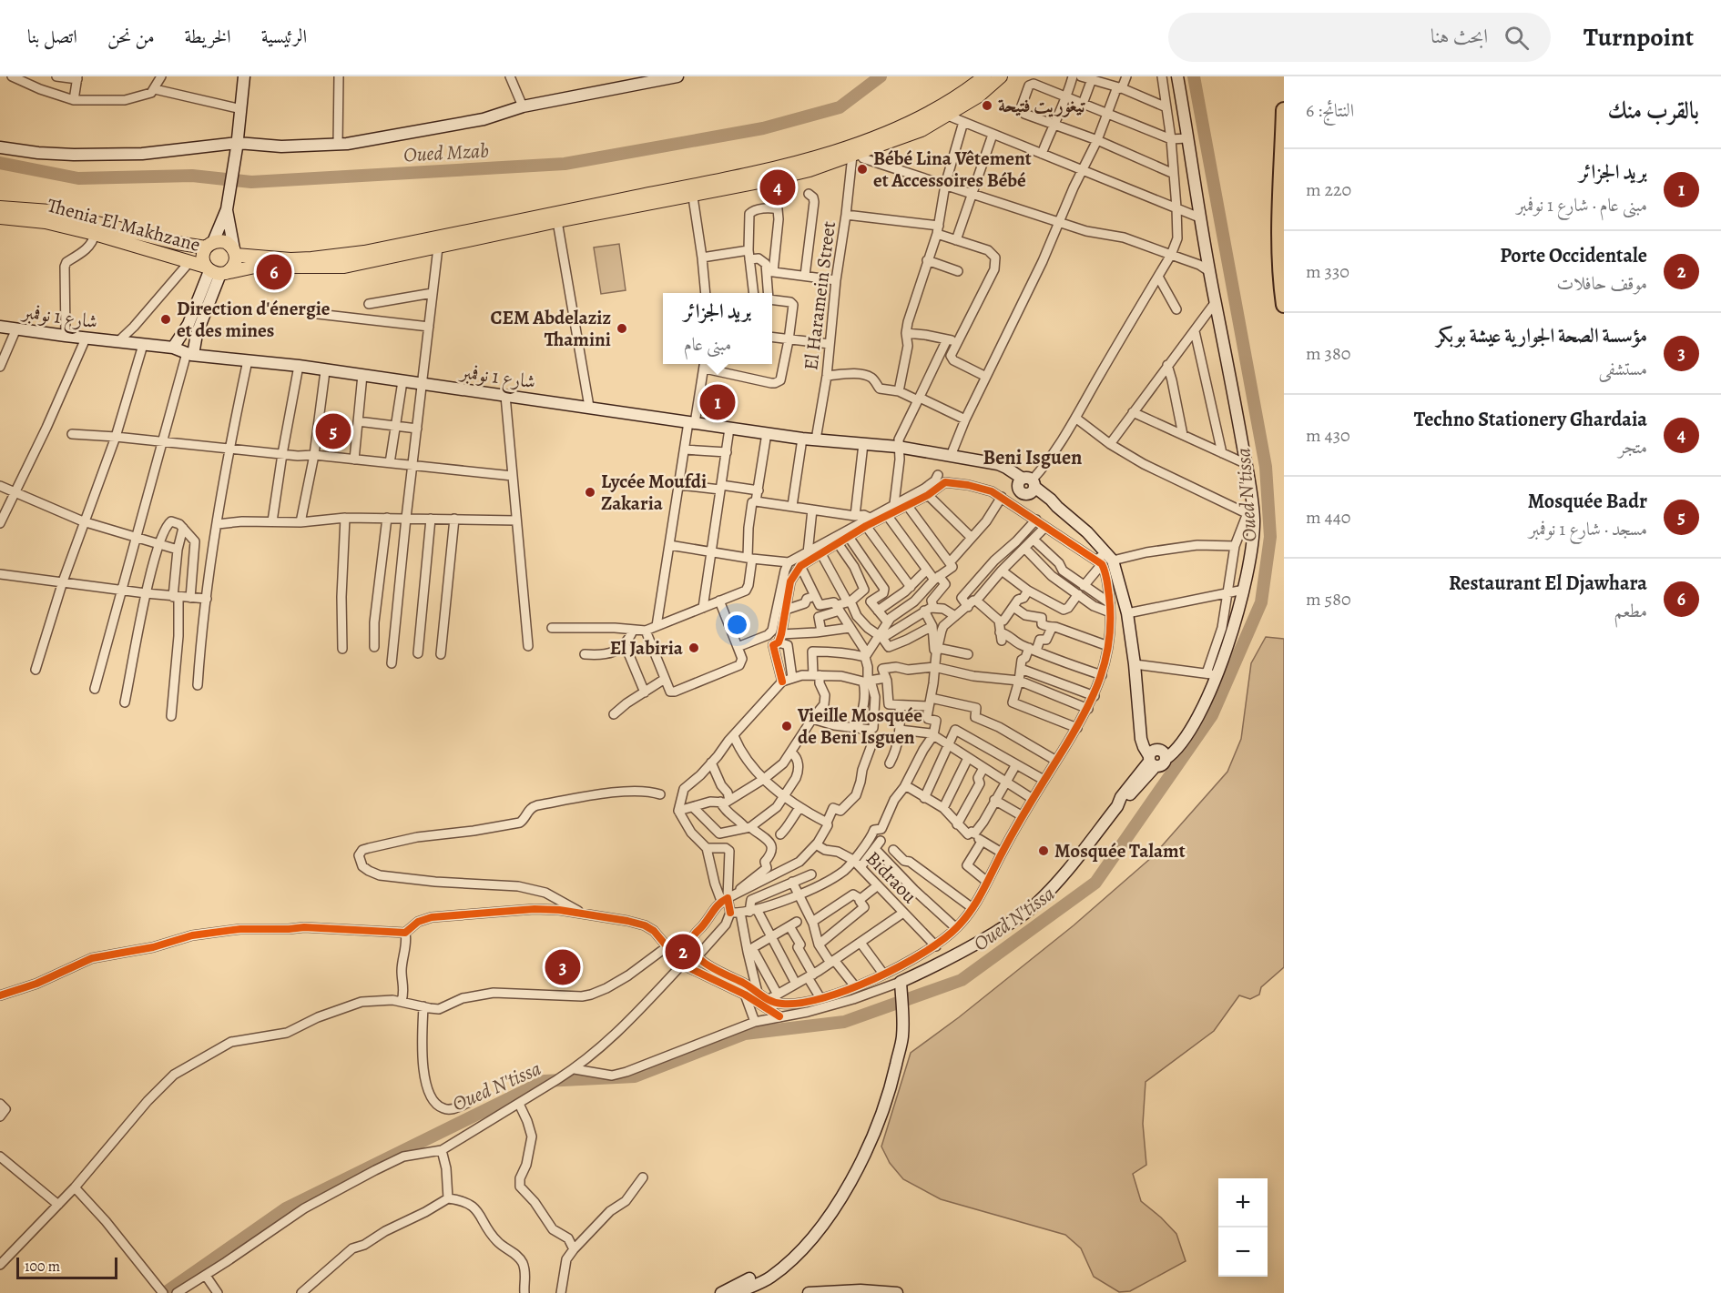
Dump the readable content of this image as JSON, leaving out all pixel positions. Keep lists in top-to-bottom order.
{
  "streets": {
    "main road": ["Thenia El Makhzane", "شارع 1 نوفمبر"],
    "street": ["El Haramein Street", "Bidraou"]
  },
  "crossings": [
    ["El Haramein Street", "شارع 1 نوفمبر"]
  ],
  "districts": ["Beni Isguen"],
  "water": ["Oued Mzab", "Oued N'tissa"],
  "places": [
    "تيغوريت فتيحة",
    "Bébé Lina Vêtement et Accessoires Bébé",
    "Direction d'énergie et des mines",
    "CEM Abdelaziz Thamini",
    "Lycée Moufdi Zakaria",
    "El Jabiria",
    "Vieille Mosquée de Beni Isguen",
    "Mosquée Talamt"
  ],
  "scale_bar": "100 m",
  "page": {
    "header": "Turnpoint",
    "search": "ابحث هنا",
    "nav": [
      "الرئيسية",
      "الخريطة",
      "من نحن",
      "اتصل بنا"
    ],
    "heading": ["بالقرب منك", "النتائج: 6"],
    "list": [
      {
        "mark": "1",
        "name": "بريد الجزائر",
        "note": "مبنى عام · شارع 1 نوفمبر",
        "value": "220 m"
      },
      {
        "mark": "2",
        "name": "Porte Occidentale",
        "note": "موقف حافلات",
        "value": "330 m"
      },
      {
        "mark": "3",
        "name": "مؤسسة الصحة الجوارية عيشة بوبكر",
        "note": "مستشفى",
        "value": "380 m"
      },
      {
        "mark": "4",
        "name": "Techno Stationery Ghardaia",
        "note": "متجر",
        "value": "430 m"
      },
      {
        "mark": "5",
        "name": "Mosquée Badr",
        "note": "مسجد · شارع 1 نوفمبر",
        "value": "440 m"
      },
      {
        "mark": "6",
        "name": "Restaurant El Djawhara",
        "note": "مطعم",
        "value": "580 m"
      }
    ],
    "pins": [
      "4",
      "6",
      "1",
      "5",
      "2",
      "3"
    ],
    "popup": ["بريد الجزائر", "مبنى عام"],
    "map_buttons": ["+", "−"],
    "scale": "100 m"
  }
}
